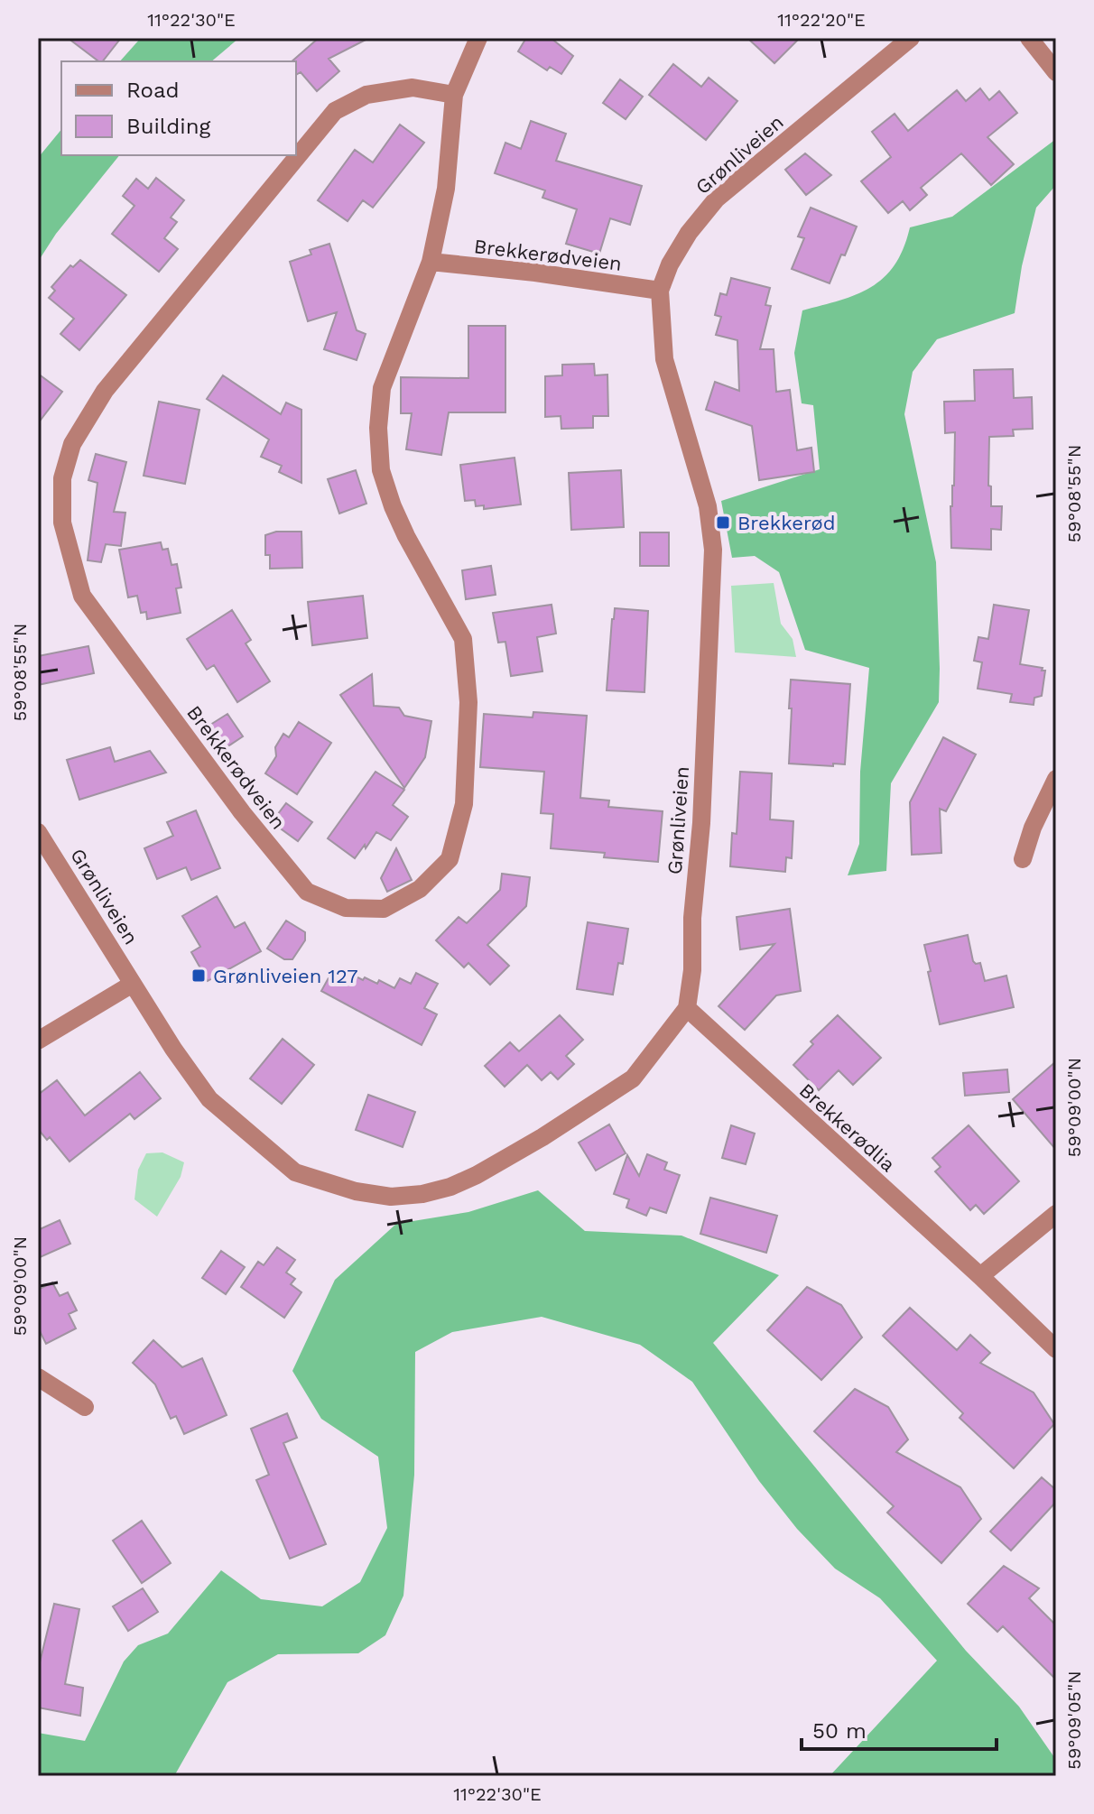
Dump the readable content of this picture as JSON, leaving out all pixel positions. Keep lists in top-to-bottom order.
{
  "streets": {
    "street": ["Grønliveien", "Brekkerødveien", "Brekkerødlia"]
  },
  "crossings": [
    ["Grønliveien", "Brekkerødveien"],
    ["Grønliveien", "Brekkerødlia"]
  ],
  "places": {
    "transit": ["Brekkerød", "Grønliveien 127"]
  },
  "legend": ["Road", "Building"],
  "scale_bar": "50 m",
  "coordinates": [
    "11°22'30\"E",
    "11°22'20\"E",
    "59°08'55\"N",
    "59°09'00\"N",
    "59°09'05\"N"
  ]
}
